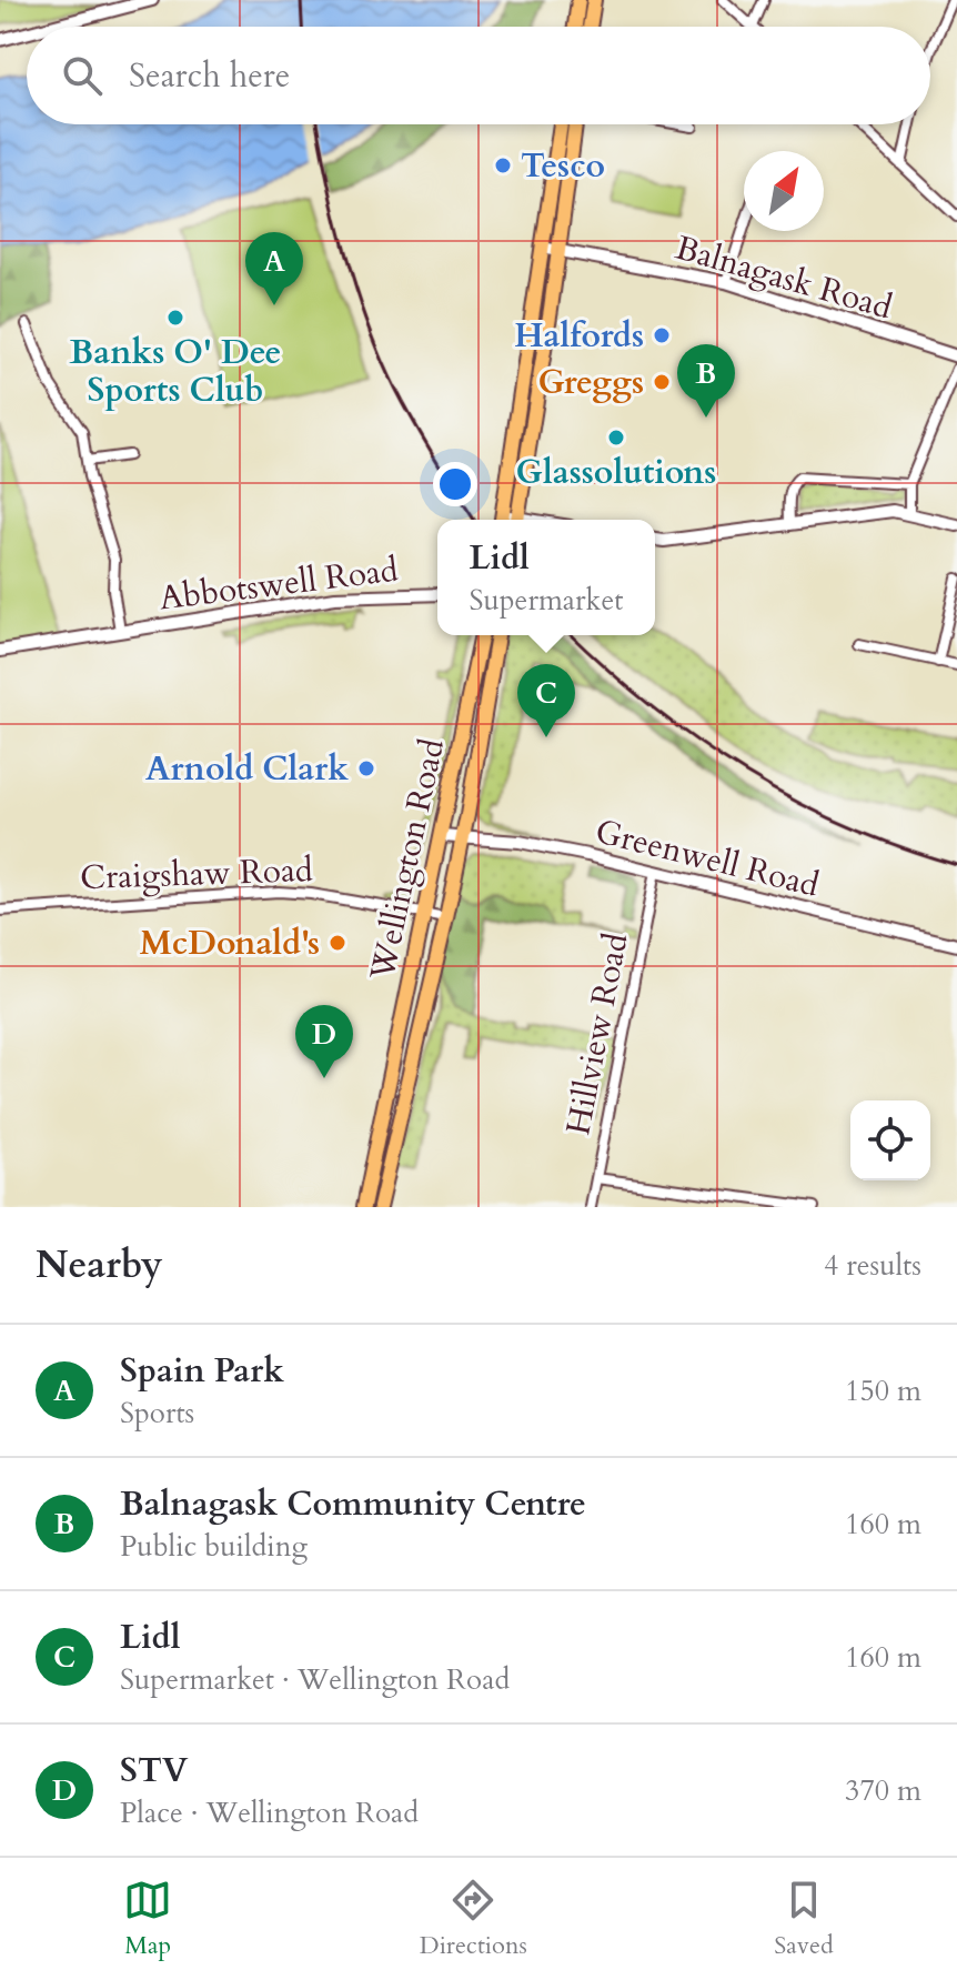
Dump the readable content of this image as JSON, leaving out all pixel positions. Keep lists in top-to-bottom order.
{
  "streets": {
    "main road": ["Wellington Road"],
    "street": [
      "Balnagask Road",
      "Abbotswell Road",
      "Greenwell Road",
      "Craigshaw Road",
      "Hillview Road"
    ]
  },
  "crossings": [
    ["Greenwell Road", "Wellington Road"],
    ["Greenwell Road", "Hillview Road"],
    ["Wellington Road", "Craigshaw Road"]
  ],
  "places": [
    "Tesco",
    "Banks O' Dee Sports Club",
    "Halfords",
    "Greggs",
    "Glassolutions",
    "Arnold Clark",
    "McDonald's"
  ],
  "north": "top right",
  "page": {
    "search": "Search here",
    "pins": [
      "A",
      "B",
      "C",
      "D"
    ],
    "popup": ["Lidl", "Supermarket"],
    "heading": ["Nearby", "4 results"],
    "list": [
      {
        "mark": "A",
        "name": "Spain Park",
        "note": "Sports",
        "value": "150 m"
      },
      {
        "mark": "B",
        "name": "Balnagask Community Centre",
        "note": "Public building",
        "value": "160 m"
      },
      {
        "mark": "C",
        "name": "Lidl",
        "note": "Supermarket · Wellington Road",
        "value": "160 m"
      },
      {
        "mark": "D",
        "name": "STV",
        "note": "Place · Wellington Road",
        "value": "370 m"
      }
    ],
    "nav": ["Map", "Directions", "Saved"]
  }
}
